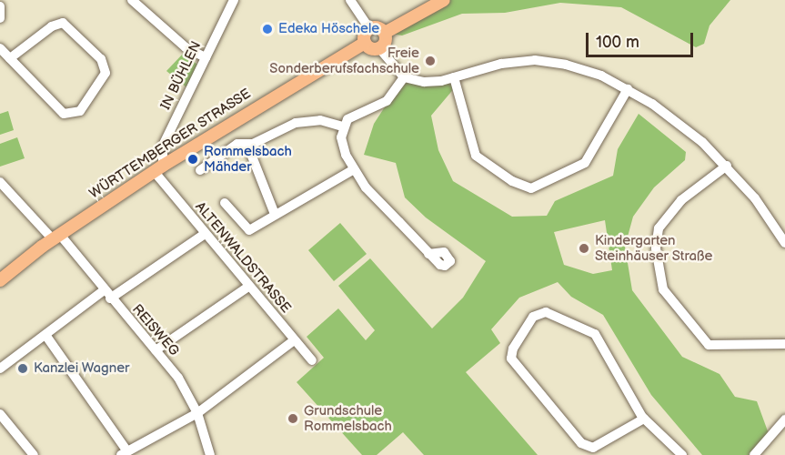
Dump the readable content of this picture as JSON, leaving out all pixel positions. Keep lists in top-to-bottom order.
{
  "streets": {
    "main road": ["WÜRTTEMBERGER STRASSE"],
    "street": ["IN BÜHLEN", "ALTENWALDSTRASSE", "REISWEG"]
  },
  "crossings": [
    ["IN BÜHLEN", "WÜRTTEMBERGER STRASSE"],
    ["IN BÜHLEN", "ALTENWALDSTRASSE"],
    ["WÜRTTEMBERGER STRASSE", "ALTENWALDSTRASSE"],
    ["WÜRTTEMBERGER STRASSE", "REISWEG"]
  ],
  "places": [
    "Edeka Höschele",
    "Freie Sonderberufsfachschule",
    "Rommelsbach Mähder",
    "Kindergarten Steinhäuser Straße",
    "Kanzlei Wagner",
    "Grundschule Rommelsbach"
  ],
  "scale_bar": "100 m"
}
